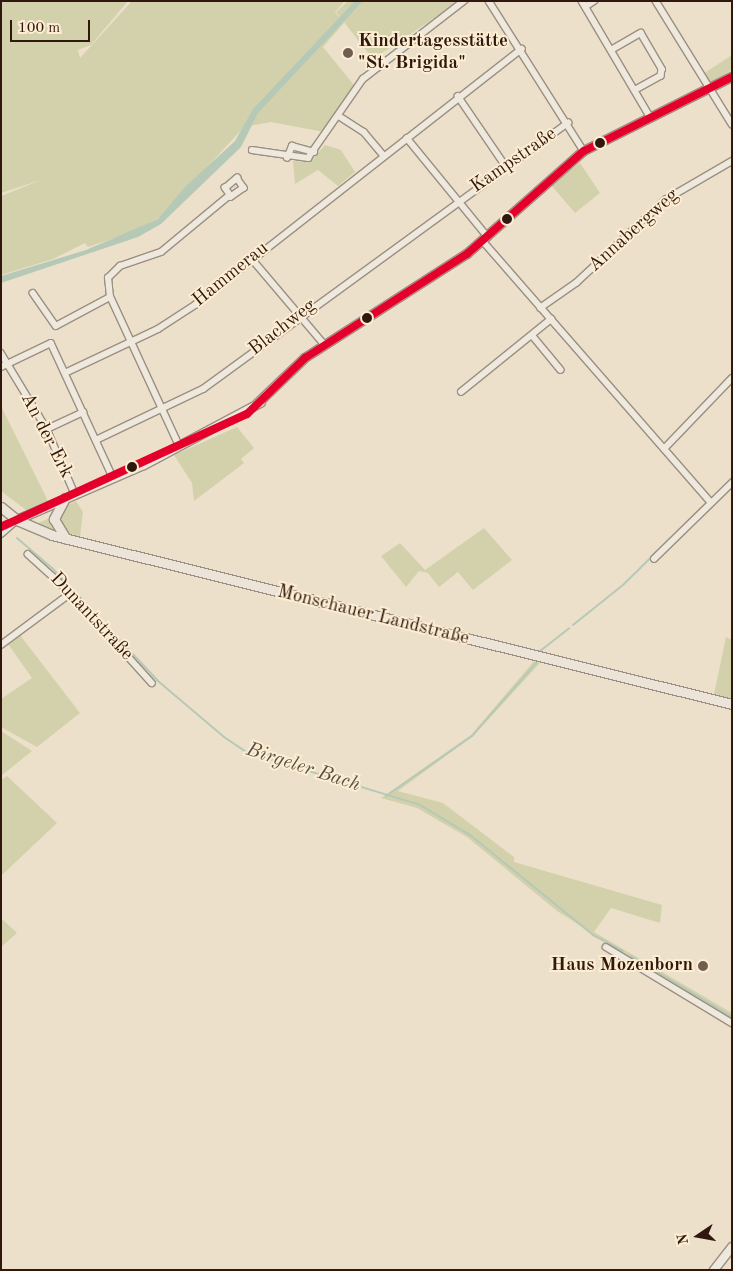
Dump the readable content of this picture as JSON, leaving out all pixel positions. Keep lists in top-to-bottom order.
{
  "streets": {
    "main road": ["Monschauer Landstraße"],
    "street": [
      "Kampstraße",
      "Annabergweg",
      "Hammerau",
      "Blachweg",
      "An der Erk",
      "Dunantstraße"
    ]
  },
  "crossings": [
    ["Kampstraße", "Blachweg"]
  ],
  "water": ["Birgeler Bach"],
  "places": ["Kindertagesstätte \"St. Brigida\"", "Haus Mozenborn"],
  "scale_bar": "100 m",
  "north": "left"
}
